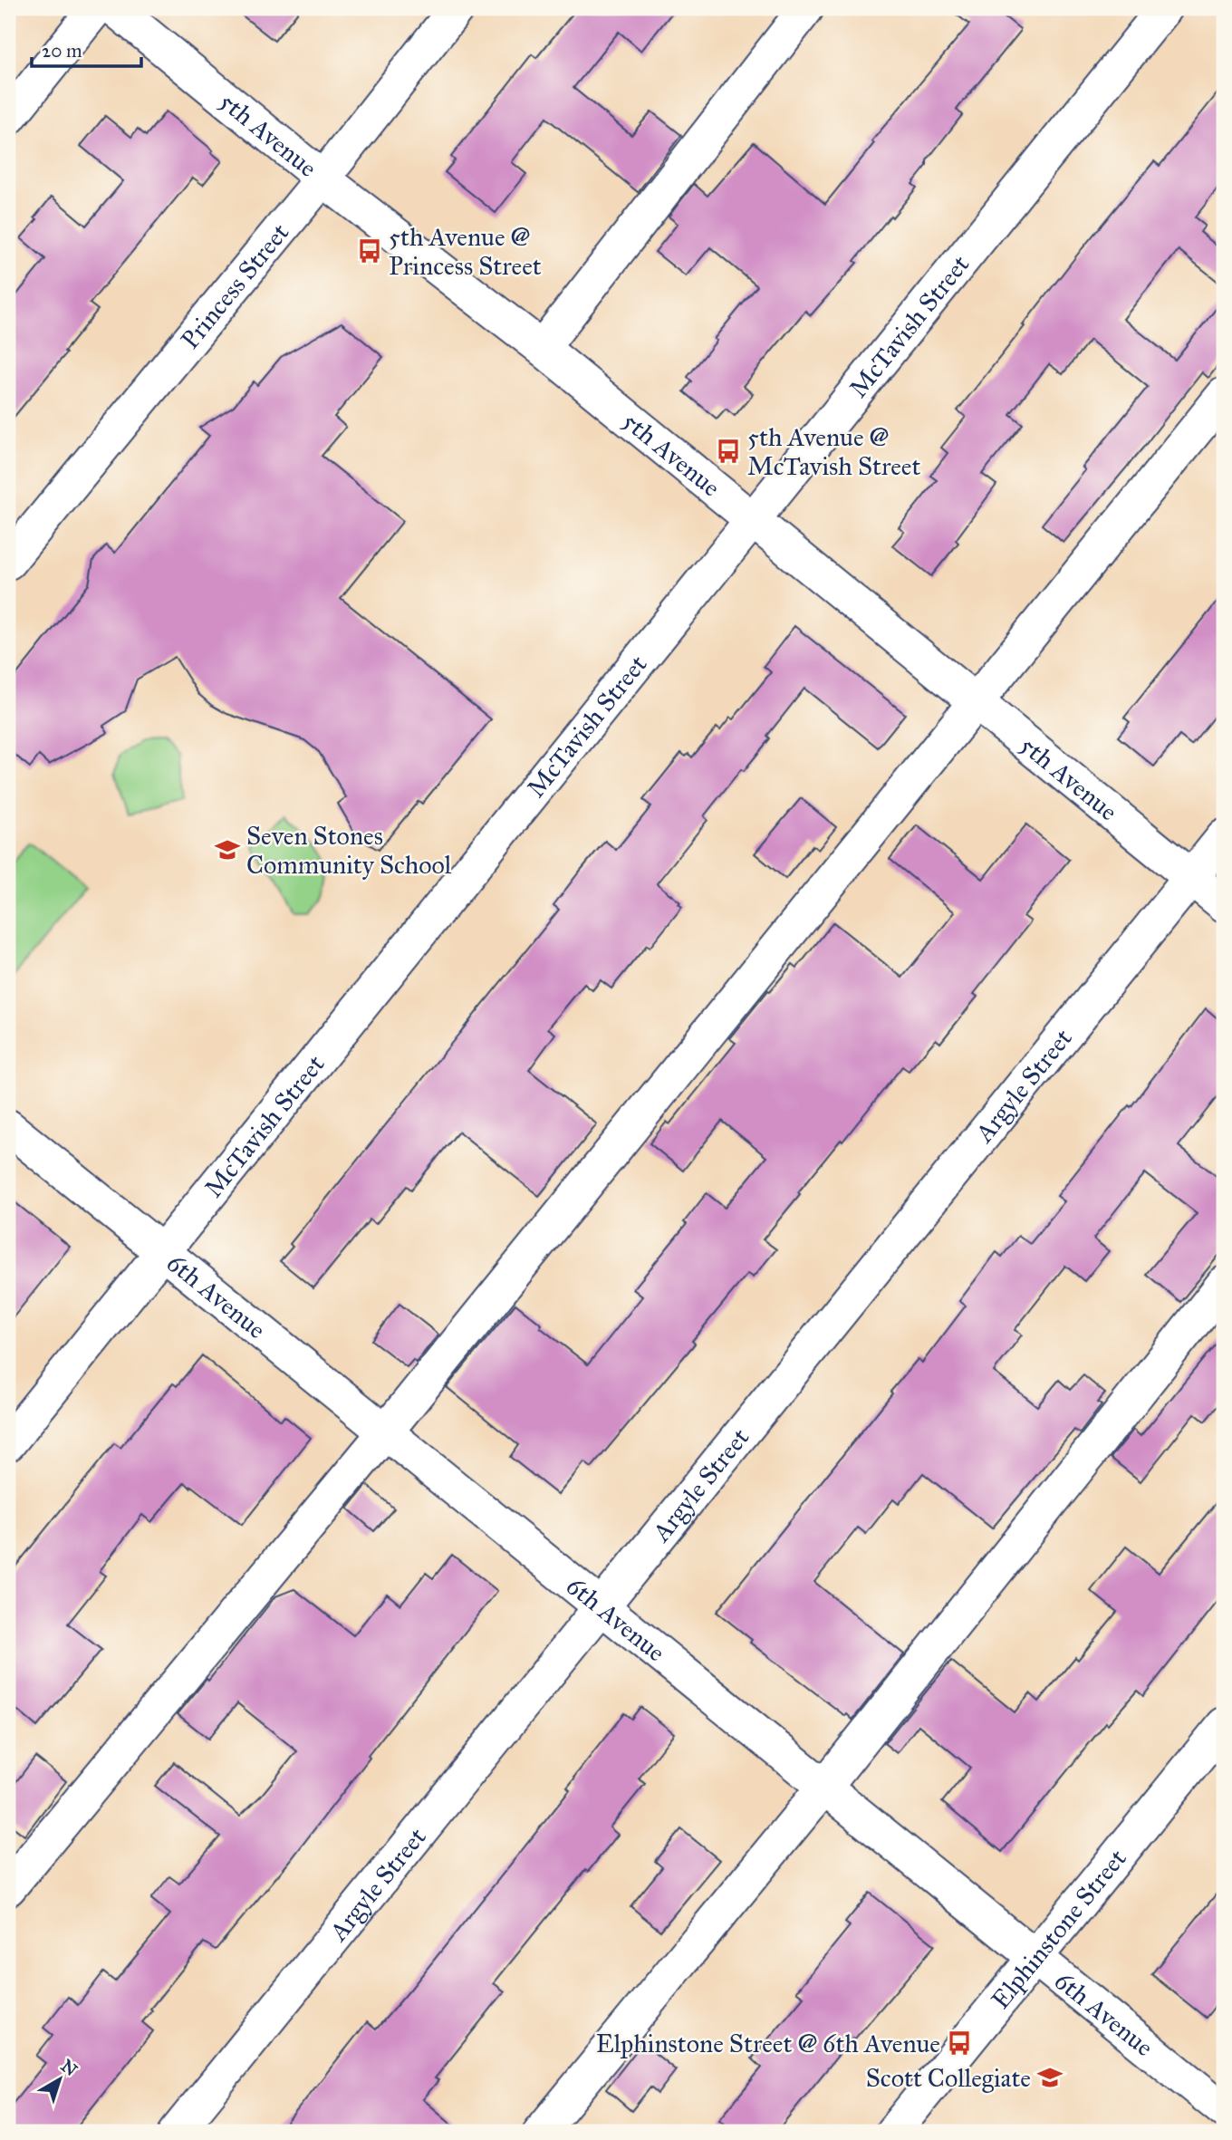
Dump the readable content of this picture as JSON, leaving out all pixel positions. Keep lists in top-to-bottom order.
{
  "streets": {
    "street": [
      "5th Avenue",
      "Princess Street",
      "McTavish Street",
      "Argyle Street",
      "6th Avenue",
      "Elphinstone Street"
    ]
  },
  "crossings": [
    ["5th Avenue", "Princess Street"],
    ["5th Avenue", "McTavish Street"],
    ["5th Avenue", "Argyle Street"],
    ["McTavish Street", "6th Avenue"],
    ["Argyle Street", "6th Avenue"],
    ["6th Avenue", "Elphinstone Street"]
  ],
  "places": {
    "bus stop": ["5th Avenue @ Princess Street", "5th Avenue @ McTavish Street", "Elphinstone Street @ 6th Avenue"],
    "school or university": ["Seven Stones Community School", "Scott Collegiate"]
  },
  "scale_bar": "20 m",
  "north": "top right"
}
